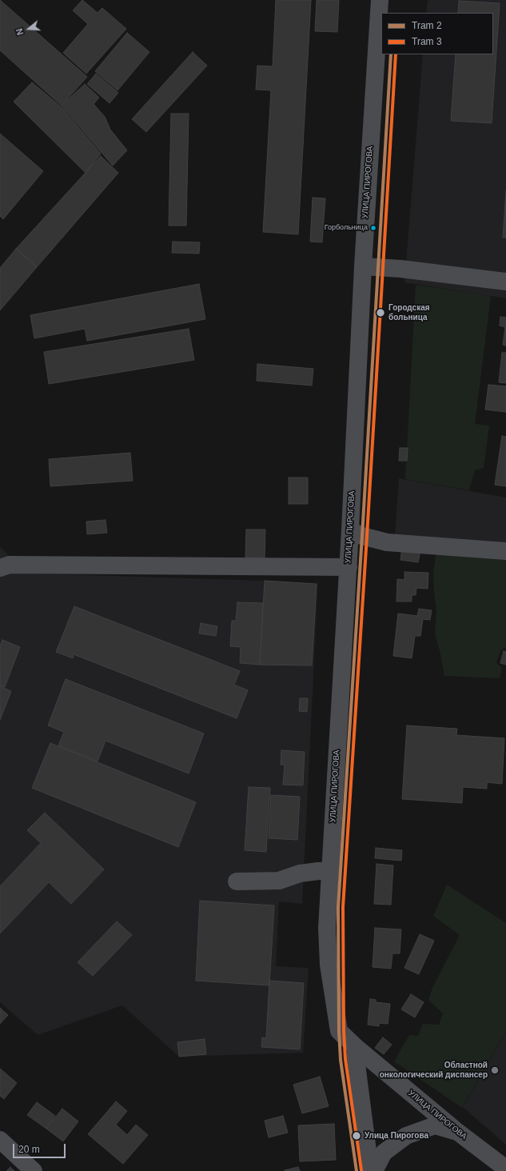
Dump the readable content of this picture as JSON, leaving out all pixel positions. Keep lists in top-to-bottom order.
{
  "streets": {
    "street": ["УЛИЦА ПИРОГОВА"]
  },
  "places": [
    "Горбольница",
    "Городская больница",
    "Областной онкологический диспансер",
    "Улица Пирогова"
  ],
  "lines": ["tram line 2", "tram line 3"],
  "legend": ["Tram 2", "Tram 3"],
  "scale_bar": "20 m",
  "north": "left"
}
